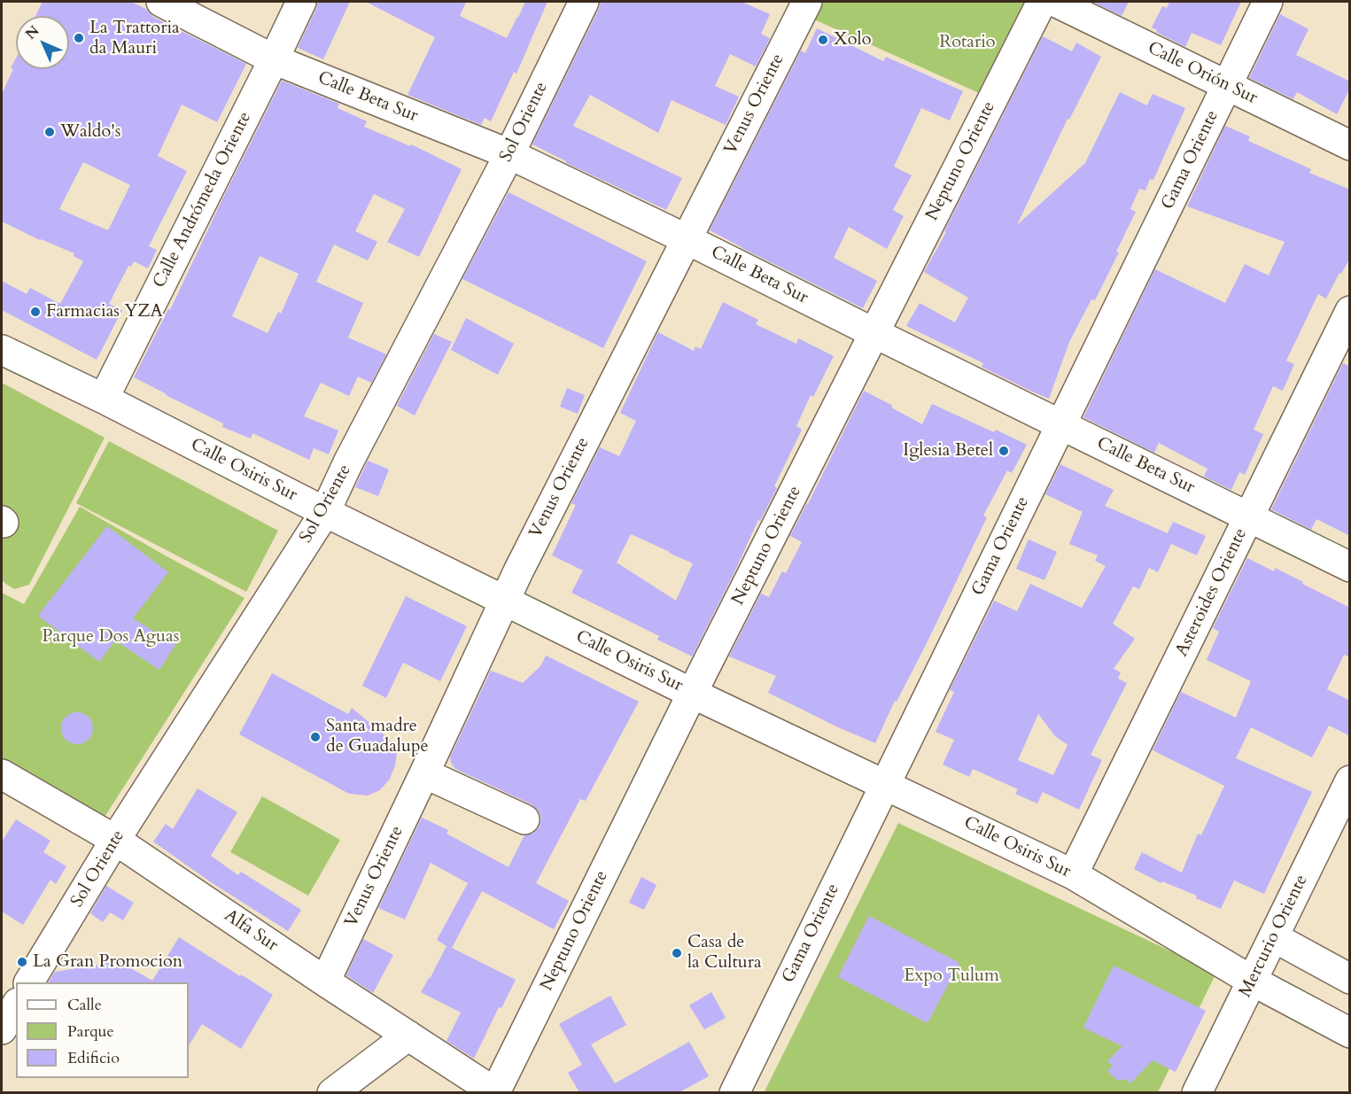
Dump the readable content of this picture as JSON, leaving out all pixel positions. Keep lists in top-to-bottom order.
{
  "streets": {
    "street": [
      "Calle Orión Sur",
      "Calle Beta Sur",
      "Venus Oriente",
      "Sol Oriente",
      "Gama Oriente",
      "Neptuno Oriente",
      "Calle Andrómeda Oriente",
      "Calle Osiris Sur",
      "Asteroides Oriente",
      "Alfa Sur",
      "Mercurio Oriente"
    ]
  },
  "crossings": [
    ["Calle Orión Sur", "Gama Oriente"],
    ["Calle Beta Sur", "Venus Oriente"],
    ["Calle Beta Sur", "Sol Oriente"],
    ["Calle Beta Sur", "Gama Oriente"],
    ["Calle Beta Sur", "Neptuno Oriente"],
    ["Calle Beta Sur", "Calle Andrómeda Oriente"],
    ["Calle Beta Sur", "Asteroides Oriente"],
    ["Venus Oriente", "Calle Osiris Sur"],
    ["Venus Oriente", "Alfa Sur"],
    ["Sol Oriente", "Calle Osiris Sur"],
    ["Sol Oriente", "Alfa Sur"],
    ["Gama Oriente", "Calle Osiris Sur"],
    ["Neptuno Oriente", "Calle Osiris Sur"],
    ["Neptuno Oriente", "Alfa Sur"],
    ["Calle Andrómeda Oriente", "Calle Osiris Sur"],
    ["Calle Osiris Sur", "Asteroides Oriente"],
    ["Calle Osiris Sur", "Mercurio Oriente"]
  ],
  "parks": ["Rotario", "Parque Dos Aguas", "Expo Tulum"],
  "places": [
    "La Trattoria da Mauri",
    "Xolo",
    "Waldo's",
    "Farmacias YZA",
    "Iglesia Betel",
    "Santa madre de Guadalupe",
    "Casa de la Cultura",
    "La Gran Promocion"
  ],
  "legend": ["Calle", "Parque", "Edificio"],
  "north": "top left"
}
